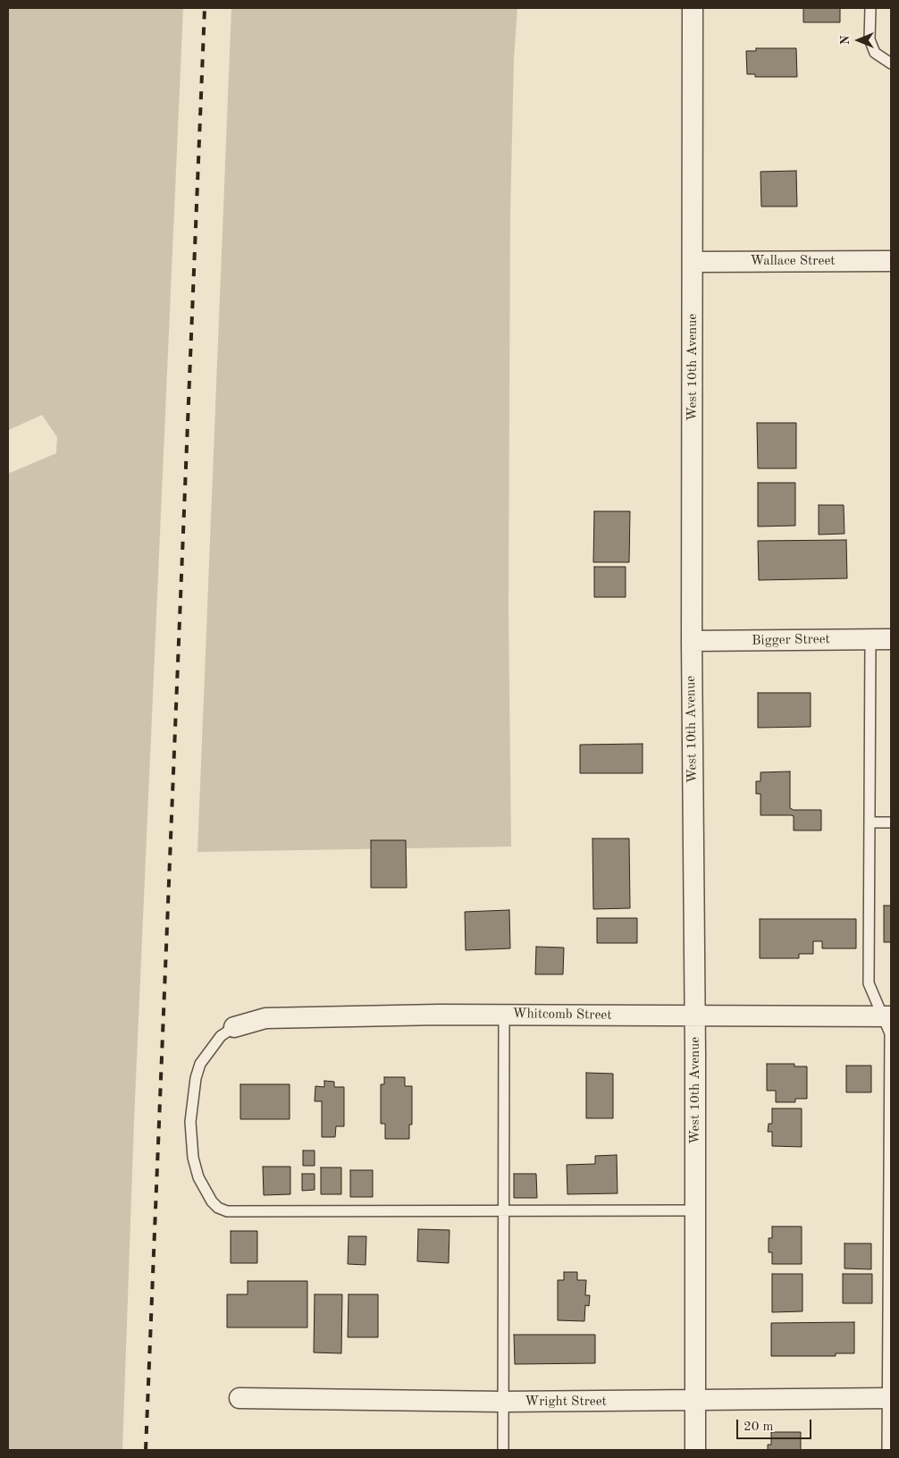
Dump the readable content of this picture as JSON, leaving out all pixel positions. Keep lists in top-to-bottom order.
{
  "streets": {
    "street": [
      "Wallace Street",
      "West 10th Avenue",
      "Bigger Street",
      "Whitcomb Street",
      "Wright Street"
    ]
  },
  "crossings": [
    ["Wallace Street", "West 10th Avenue"],
    ["West 10th Avenue", "Bigger Street"],
    ["West 10th Avenue", "Whitcomb Street"],
    ["West 10th Avenue", "Wright Street"]
  ],
  "scale_bar": "20 m",
  "north": "left"
}
